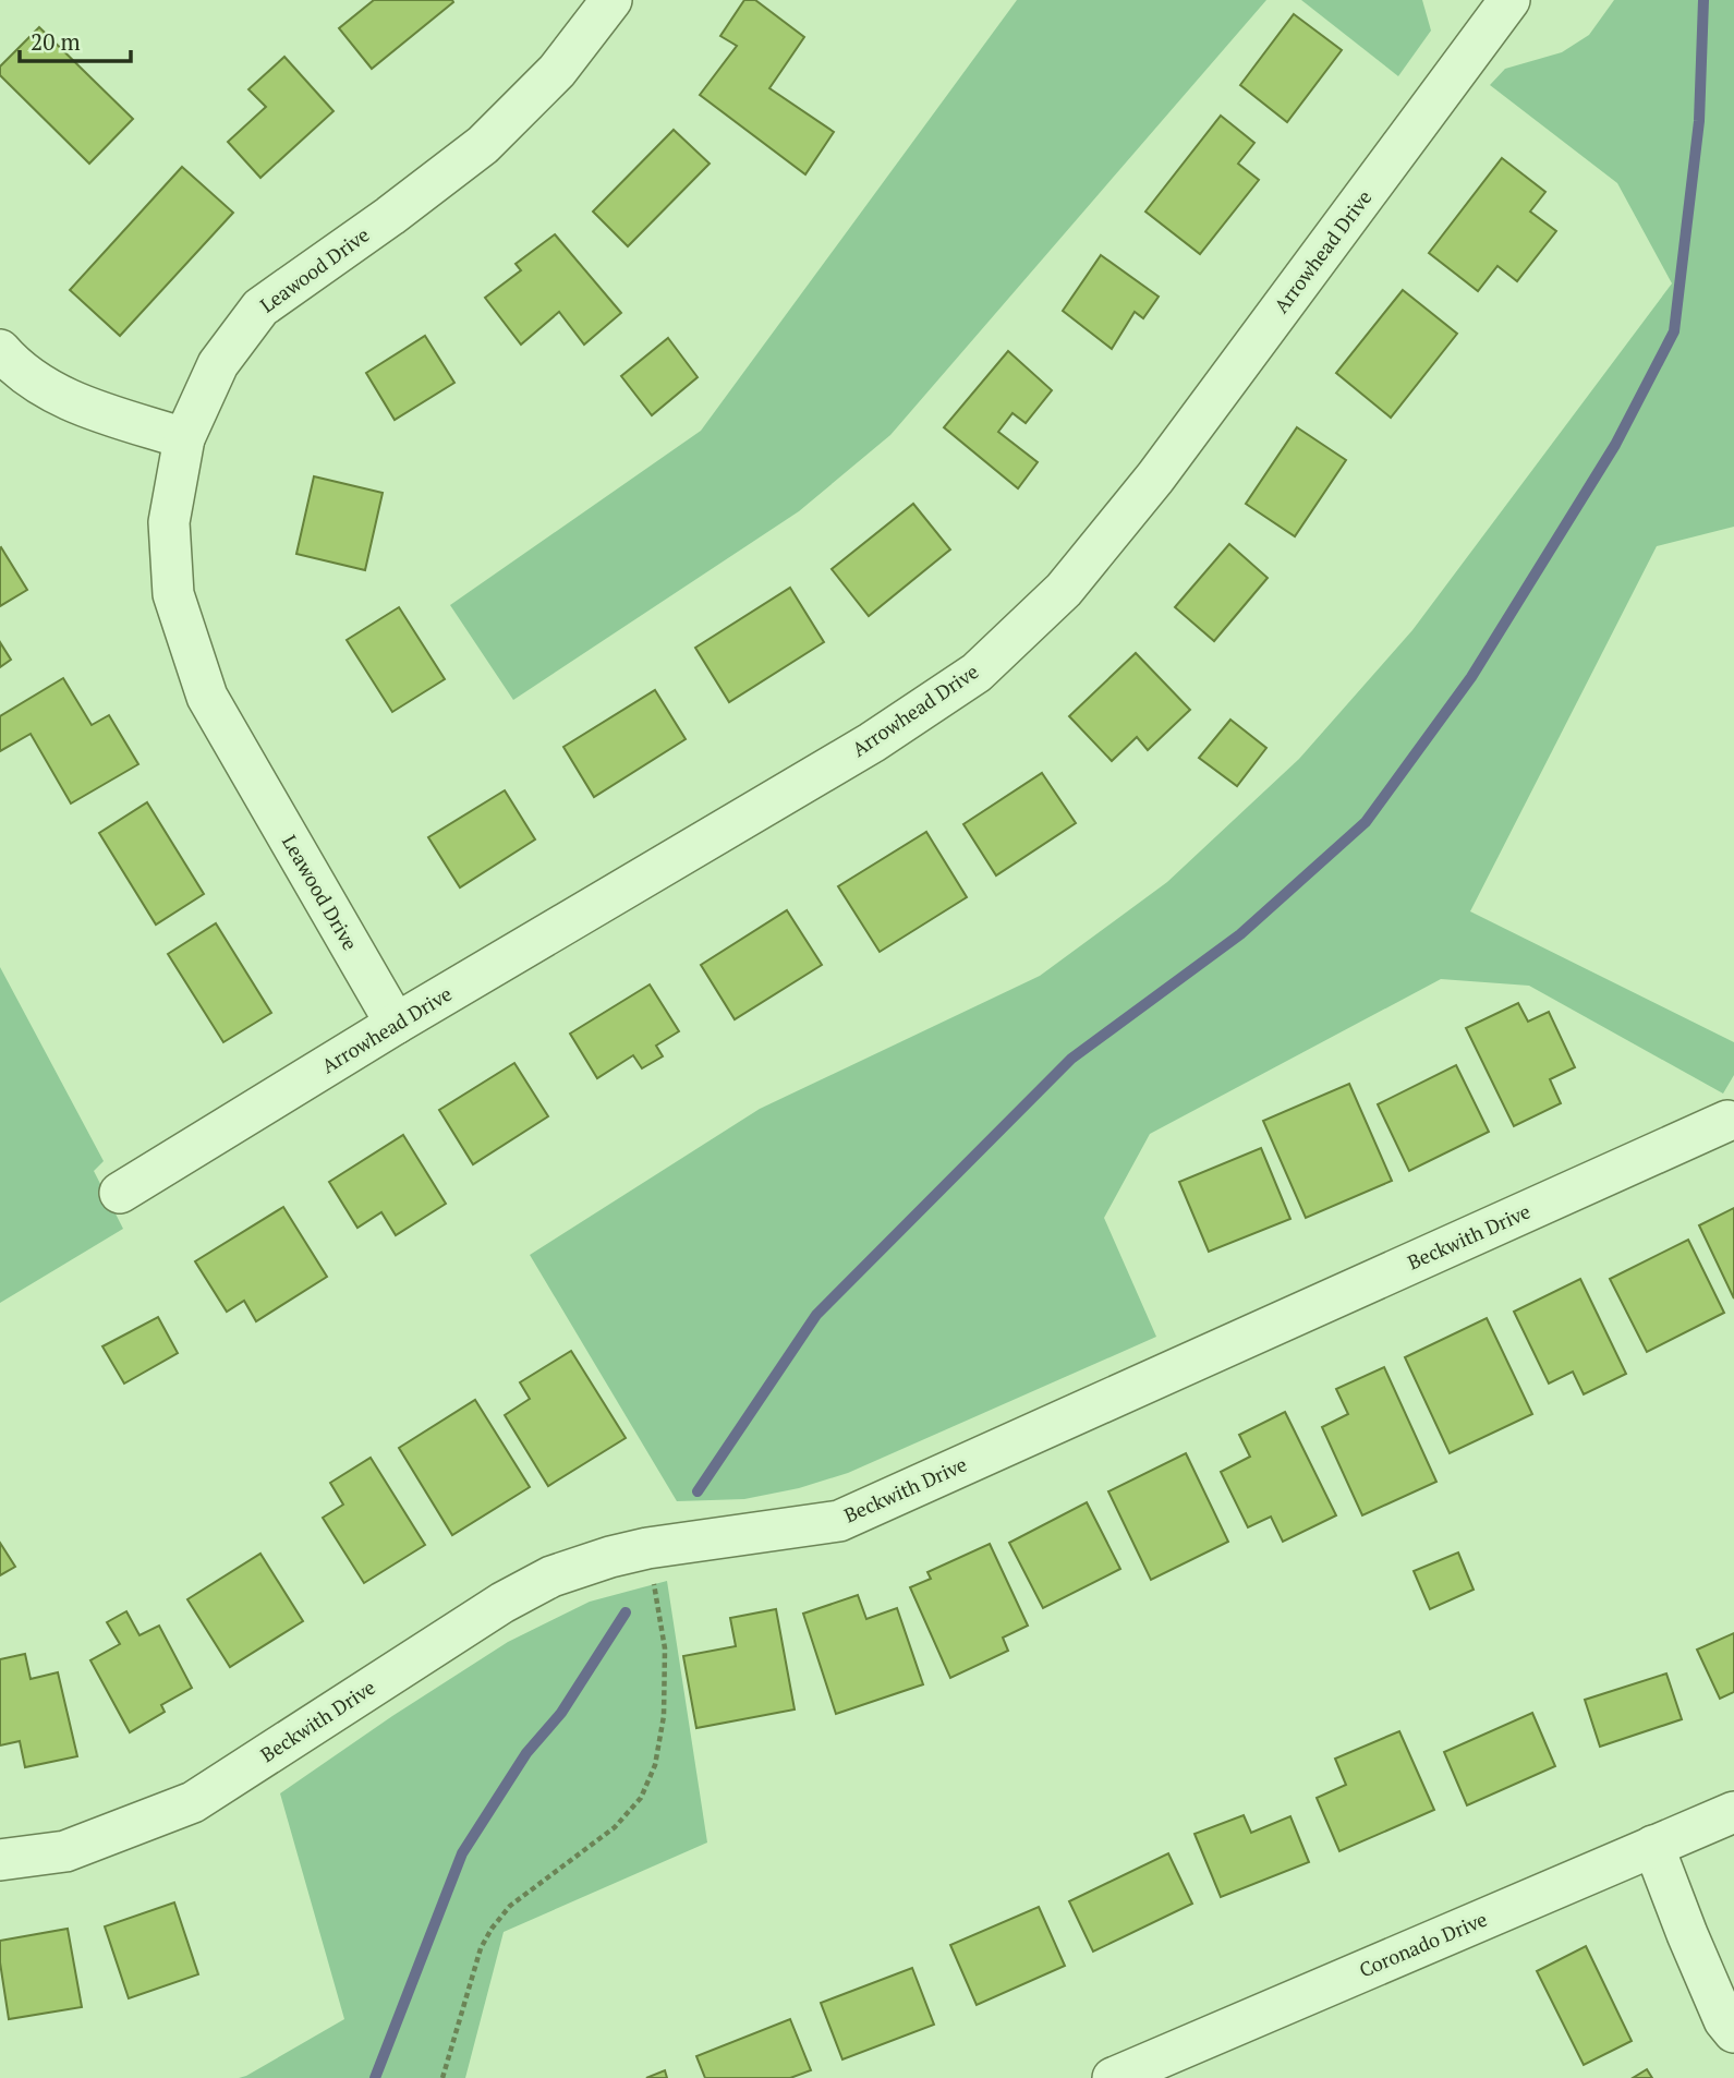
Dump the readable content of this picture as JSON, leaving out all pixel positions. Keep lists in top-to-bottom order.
{
  "streets": {
    "street": [
      "Arrowhead Drive",
      "Leawood Drive",
      "Beckwith Drive",
      "Coronado Drive"
    ]
  },
  "crossings": [
    ["Arrowhead Drive", "Leawood Drive"]
  ],
  "scale_bar": "20 m"
}
